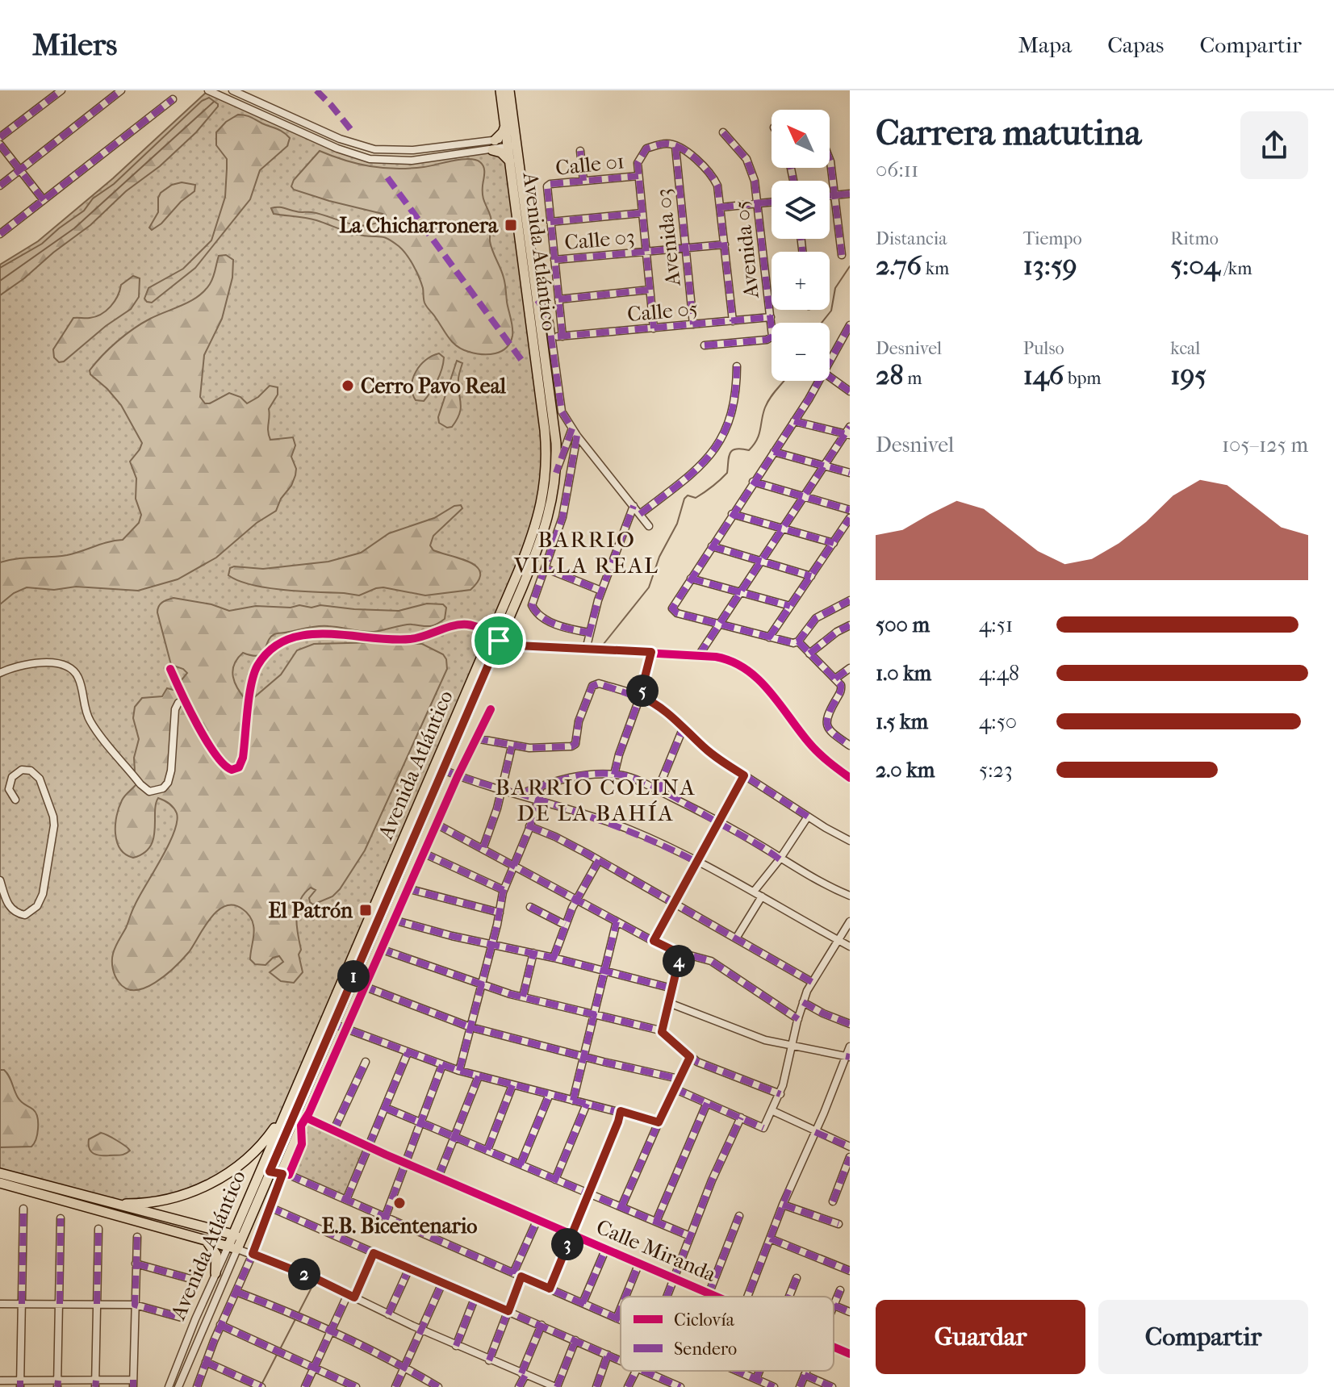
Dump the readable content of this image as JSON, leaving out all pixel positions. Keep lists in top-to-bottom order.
{
  "streets": {
    "main road": ["Avenida Atlántico"],
    "street": [
      "Calle 01",
      "Avenida 03",
      "Calle 03",
      "Avenida 05",
      "Calle 05",
      "Calle Miranda"
    ]
  },
  "crossings": [
    ["Avenida 03", "Calle 03"],
    ["Avenida 03", "Calle 05"],
    ["Avenida 05", "Calle 05"]
  ],
  "districts": ["BARRIO VILLA REAL", "BARRIO COLINA DE LA BAHÍA"],
  "places": {
    "transit": ["La Chicharronera", "El Patrón"],
    "other": ["Cerro Pavo Real", "E.B. Bicentenario"]
  },
  "legend": ["Ciclovía", "Sendero"],
  "north": "top left",
  "page": {
    "header": "Milers",
    "nav": ["Mapa", "Capas", "Compartir"],
    "heading": ["Carrera matutina", "06:11"],
    "map_buttons": ["+", "−"],
    "stats": [
      ["Distancia", "2.76 km"],
      ["Tiempo", "13:59"],
      ["Ritmo", "5:04 /km"],
      ["Desnivel", "28 m"],
      ["Pulso", "146 bpm"],
      ["kcal", "195"]
    ],
    "chart": ["Desnivel", "105–125 m"],
    "list": [
      {
        "name": "500 m",
        "note": "4:51"
      },
      {
        "name": "1.0 km",
        "note": "4:48"
      },
      {
        "name": "1.5 km",
        "note": "4:50"
      },
      {
        "name": "2.0 km",
        "note": "5:23"
      }
    ],
    "pins": [
      "5",
      "4",
      "1",
      "3",
      "2"
    ],
    "buttons": ["Guardar", "Compartir"]
  }
}
